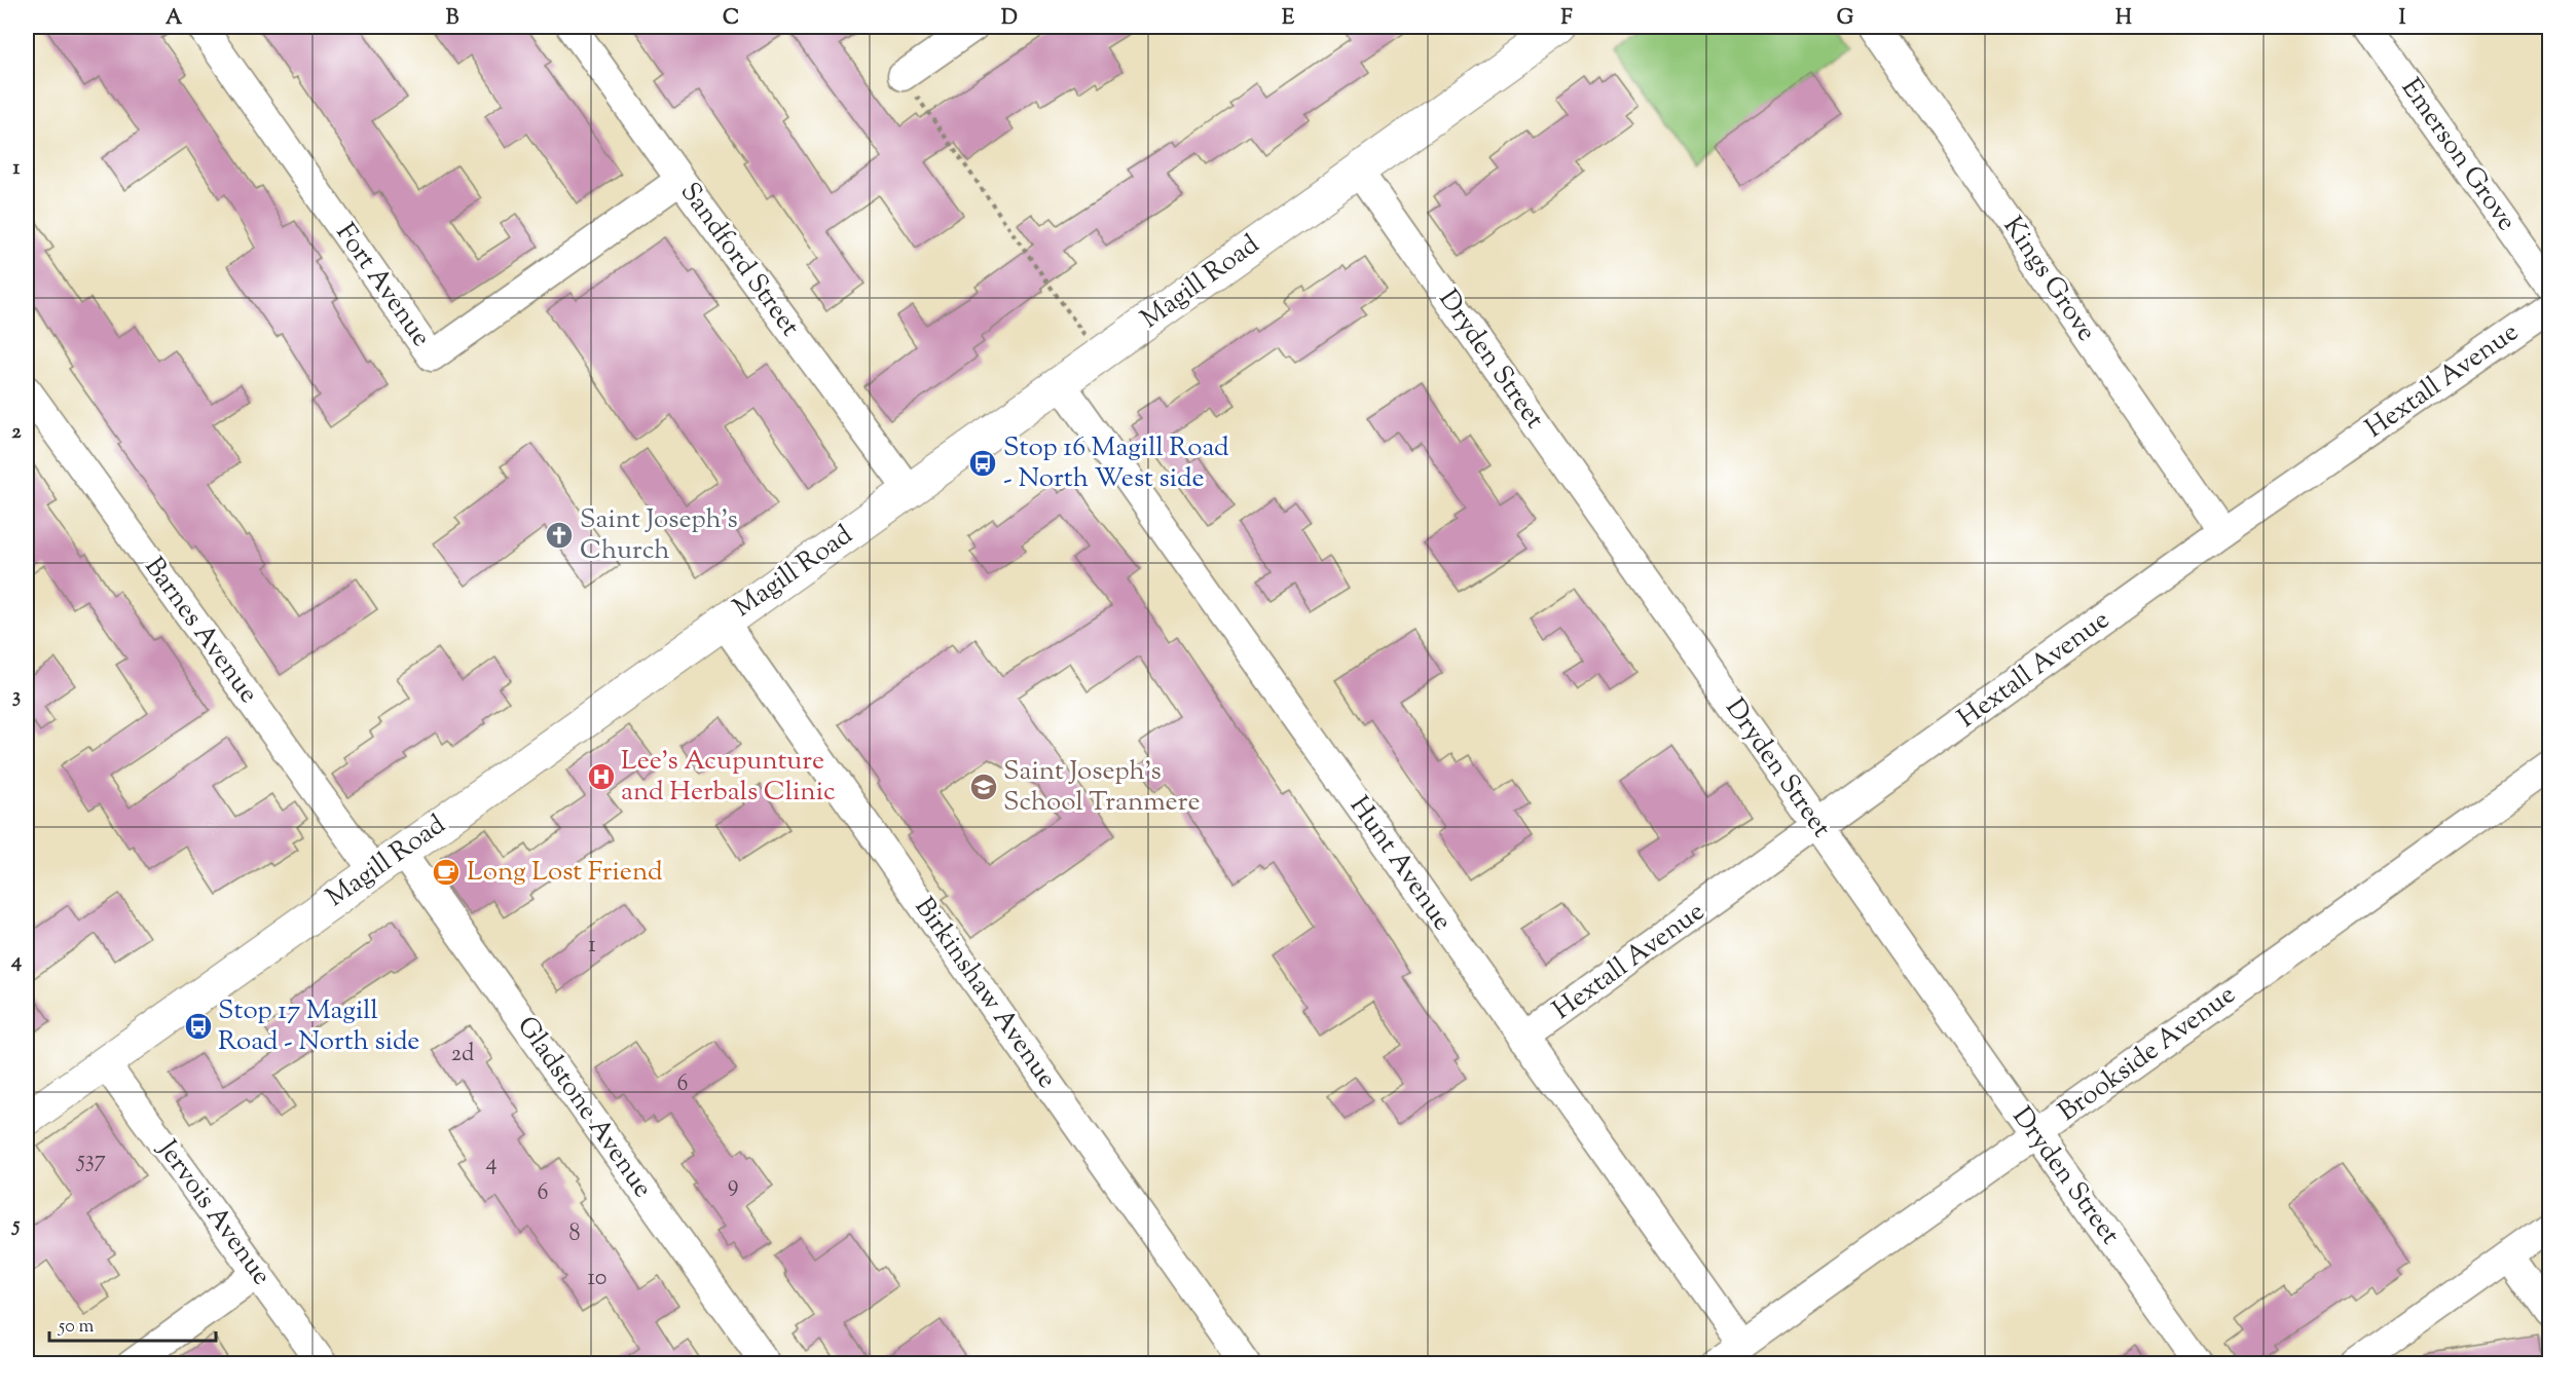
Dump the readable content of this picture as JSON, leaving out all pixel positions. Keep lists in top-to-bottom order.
{
  "streets": {
    "main road": ["Magill Road"],
    "street": [
      "Emerson Grove",
      "Sandford Street",
      "Kings Grove",
      "Fort Avenue",
      "Dryden Street",
      "Hextall Avenue",
      "Barnes Avenue",
      "Hunt Avenue",
      "Birkinshaw Avenue",
      "Brookside Avenue",
      "Gladstone Avenue",
      "Jervois Avenue"
    ]
  },
  "crossings": [
    ["Sandford Street", "Magill Road"],
    ["Sandford Street", "Fort Avenue"],
    ["Kings Grove", "Hextall Avenue"],
    ["Magill Road", "Dryden Street"],
    ["Magill Road", "Barnes Avenue"],
    ["Magill Road", "Hunt Avenue"],
    ["Magill Road", "Birkinshaw Avenue"],
    ["Magill Road", "Gladstone Avenue"],
    ["Magill Road", "Jervois Avenue"],
    ["Dryden Street", "Hextall Avenue"],
    ["Dryden Street", "Brookside Avenue"],
    ["Hextall Avenue", "Hunt Avenue"],
    ["Hunt Avenue", "Brookside Avenue"]
  ],
  "places": {
    "bus stop": ["Stop 16 Magill Road - North West side", "Stop 17 Magill Road - North side"],
    "church": ["Saint Joseph's Church"],
    "hospital": ["Lee's Acupunture and Herbals Clinic"],
    "school or university": ["Saint Joseph's School Tranmere"],
    "cafe": ["Long Lost Friend"]
  },
  "house_numbers": [
    "1",
    "2d",
    "6",
    "537",
    "4",
    "9",
    "6",
    "8",
    "10"
  ],
  "scale_bar": "50 m",
  "grid": {
    "columns": [
      "A",
      "B",
      "C",
      "D",
      "E",
      "F",
      "G",
      "H",
      "I"
    ],
    "rows": [
      "1",
      "2",
      "3",
      "4",
      "5"
    ]
  }
}
